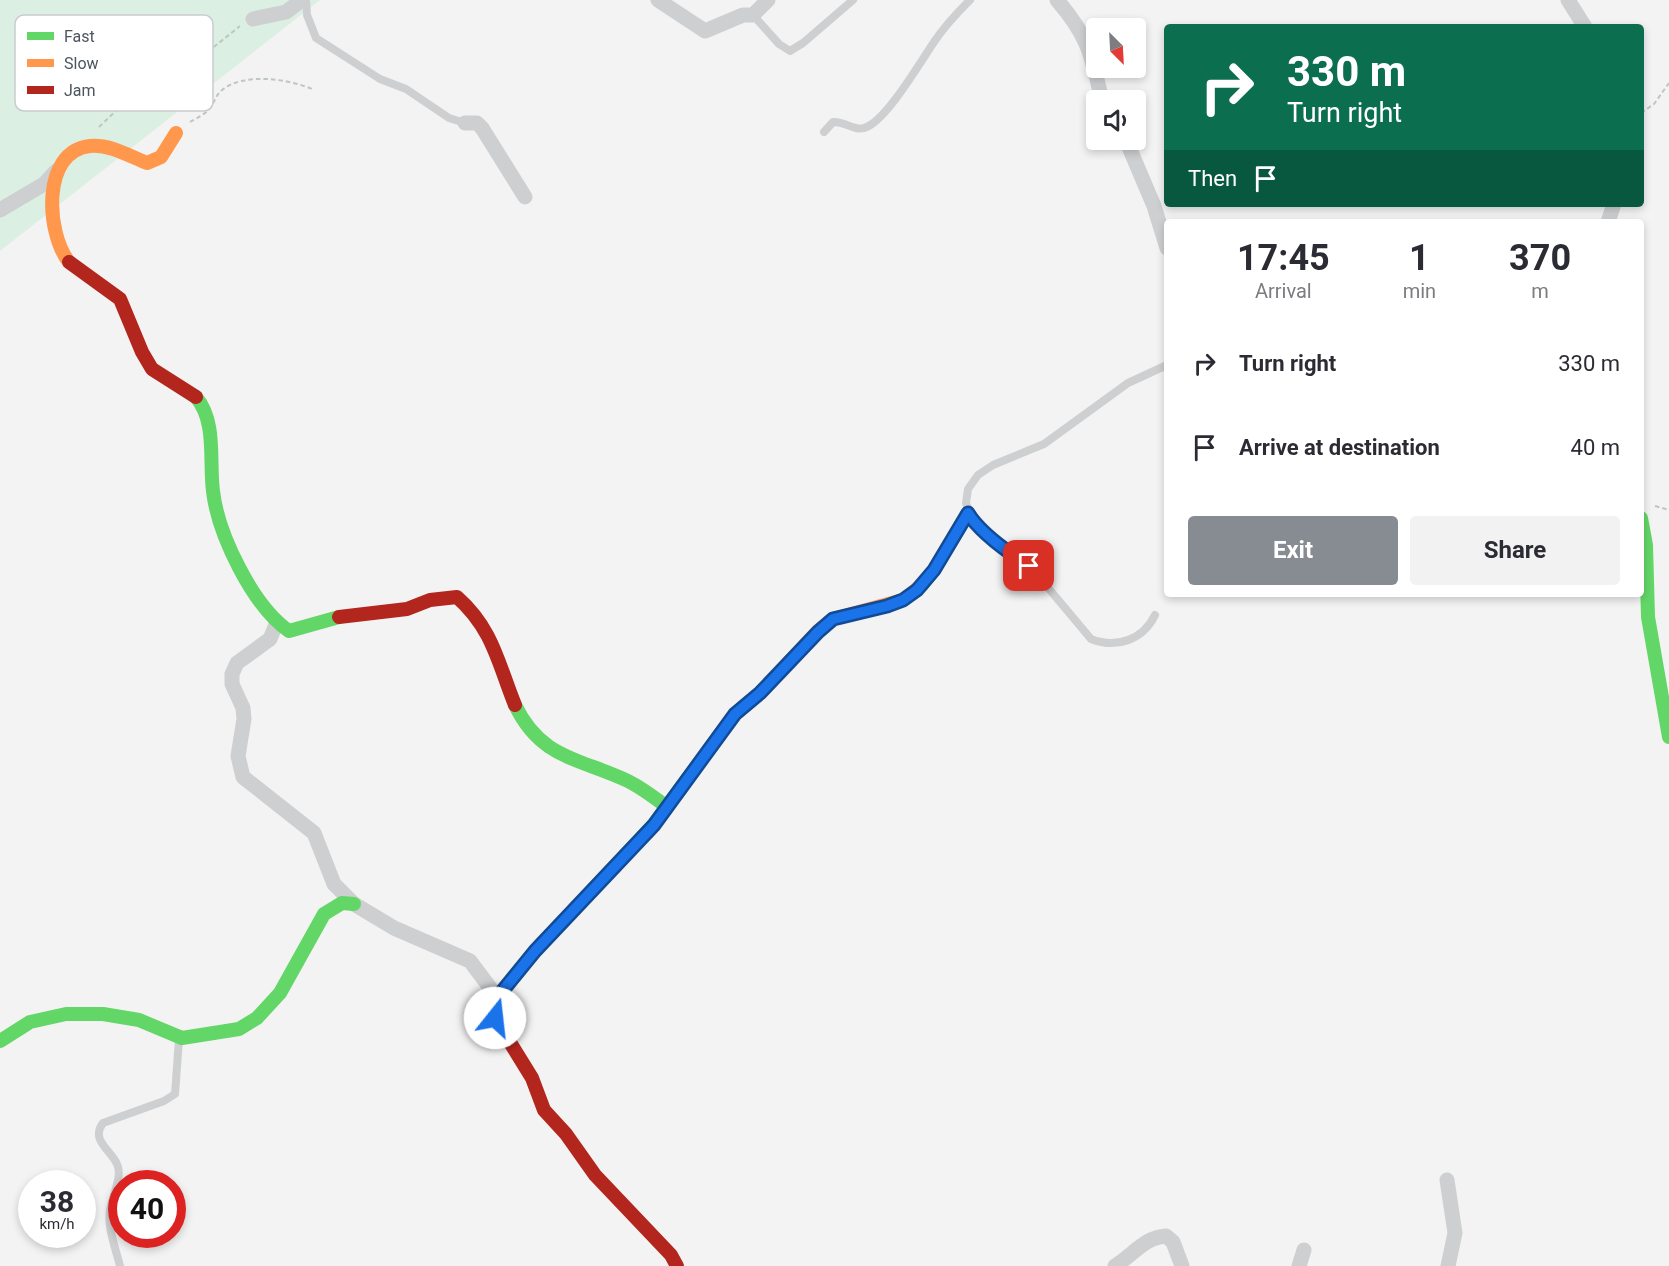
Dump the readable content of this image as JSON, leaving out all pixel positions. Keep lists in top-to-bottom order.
{
  "legend": ["Fast", "Slow", "Jam"],
  "north": "bottom right",
  "page": {
    "turn": ["330 m", "Turn right"],
    "then": "Then",
    "eta": [
      "17:45",
      "Arrival",
      "1",
      "min",
      "370",
      "m"
    ],
    "list": [
      {
        "name": "Turn right",
        "value": "330 m"
      },
      {
        "name": "Arrive at destination",
        "value": "40 m"
      }
    ],
    "buttons": ["Exit", "Share"],
    "speed": "38 km/h",
    "limit": "40"
  }
}
